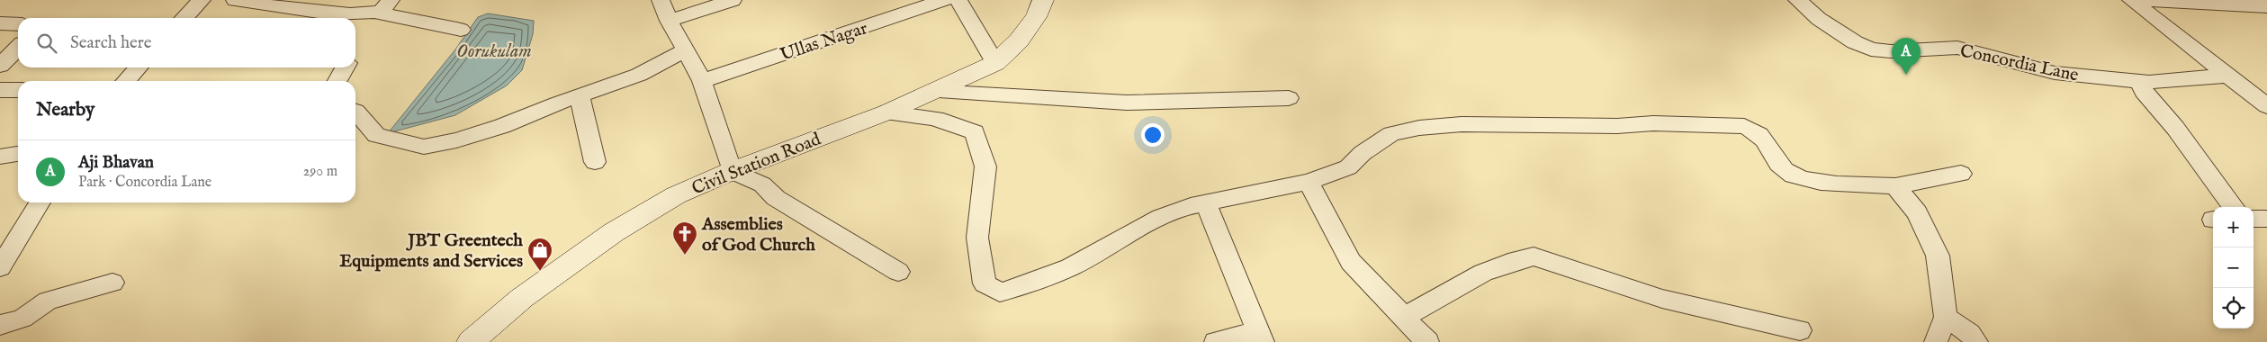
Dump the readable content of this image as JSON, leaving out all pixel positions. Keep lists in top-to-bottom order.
{
  "streets": {
    "main road": ["Civil Station Road"],
    "street": ["Ullas Nagar", "Concordia Lane"]
  },
  "water": ["Oorukulam"],
  "places": {
    "church": ["Assemblies of God Church"],
    "shop": ["JBT Greentech Equipments and Services"]
  },
  "page": {
    "search": "Search here",
    "pins": "A",
    "heading": "Nearby",
    "list": [
      {
        "mark": "A",
        "name": "Aji Bhavan",
        "note": "Park · Concordia Lane",
        "value": "290 m"
      }
    ],
    "map_buttons": ["+", "−"]
  }
}
